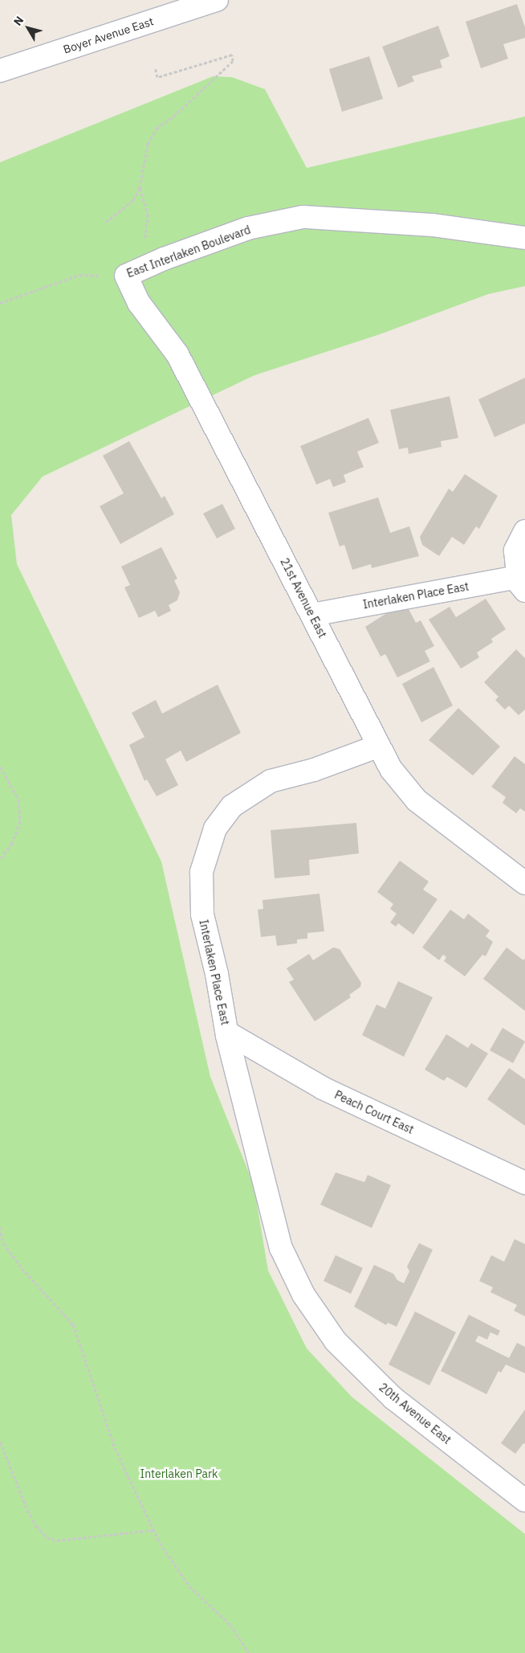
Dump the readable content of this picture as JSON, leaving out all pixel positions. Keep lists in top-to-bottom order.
{
  "streets": {
    "street": [
      "Boyer Avenue East",
      "East Interlaken Boulevard",
      "Interlaken Place East",
      "21st Avenue East",
      "Peach Court East",
      "20th Avenue East"
    ]
  },
  "crossings": [
    ["East Interlaken Boulevard", "21st Avenue East"],
    ["Interlaken Place East", "21st Avenue East"],
    ["Interlaken Place East", "Peach Court East"],
    ["Interlaken Place East", "20th Avenue East"]
  ],
  "parks": ["Interlaken Park"],
  "north": "top left"
}
